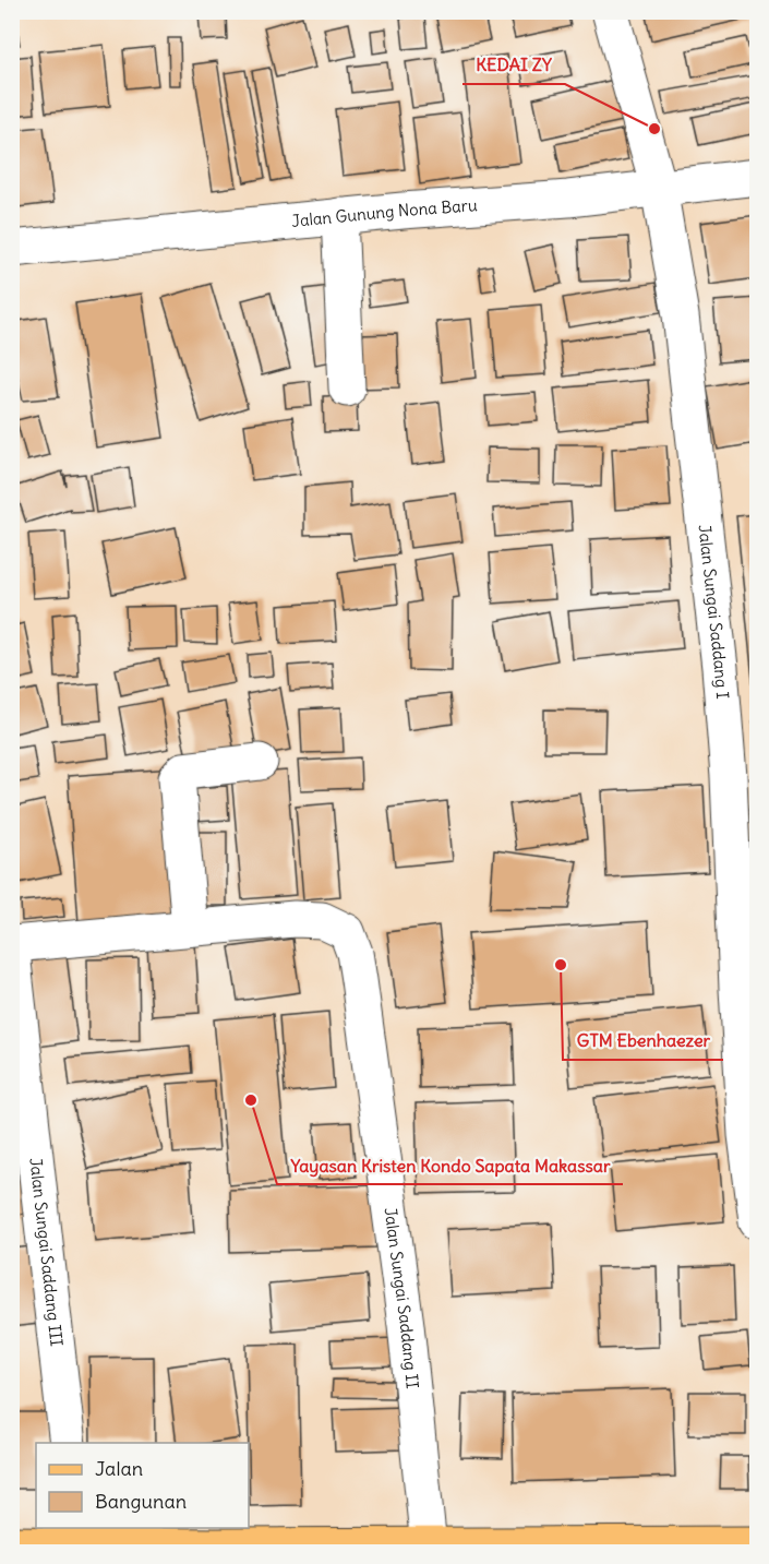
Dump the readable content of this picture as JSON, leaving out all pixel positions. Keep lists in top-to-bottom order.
{
  "streets": {
    "street": [
      "Jalan Gunung Nona Baru",
      "Jalan Sungai Saddang I",
      "Jalan Sungai Saddang III",
      "Jalan Sungai Saddang II"
    ]
  },
  "crossings": [
    ["Jalan Gunung Nona Baru", "Jalan Sungai Saddang I"]
  ],
  "places": ["KEDAI ZY", "GTM Ebenhaezer", "Yayasan Kristen Kondo Sapata Makassar"],
  "legend": ["Jalan", "Bangunan"]
}
